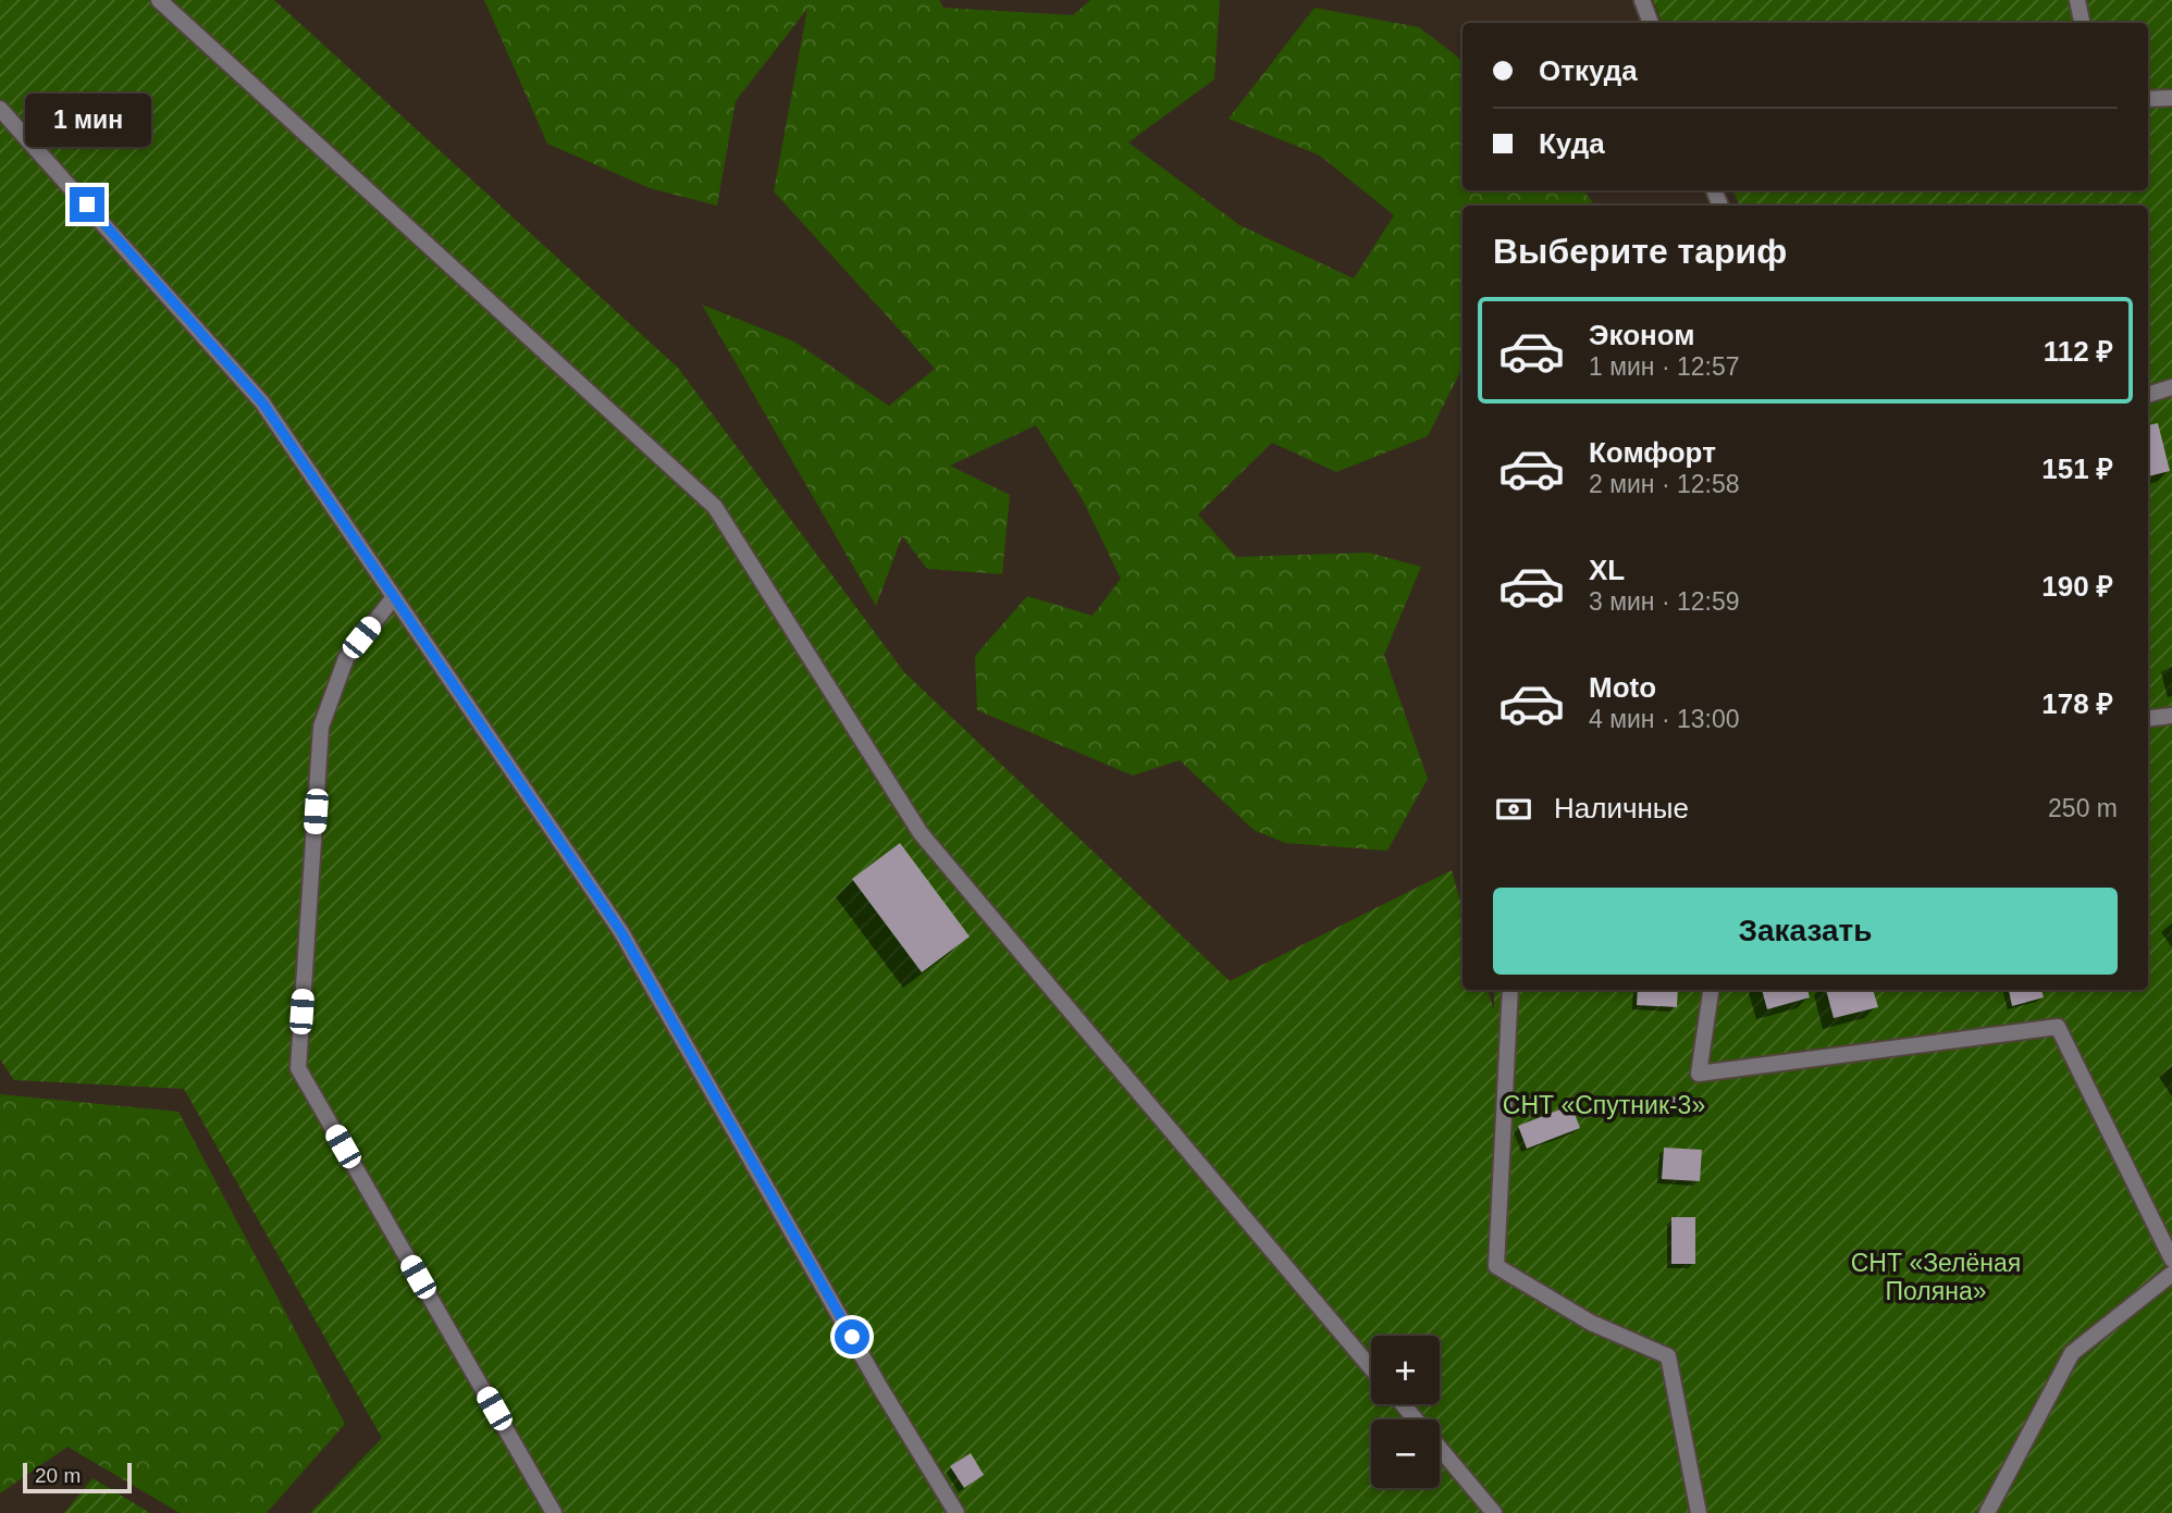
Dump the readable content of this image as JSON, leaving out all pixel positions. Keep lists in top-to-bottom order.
{
  "parks": ["СНТ «Спутник-3»", "СНТ «Зелёная Поляна»"],
  "scale_bar": "20 m",
  "page": {
    "banner": ["Откуда", "Куда"],
    "bubble": "1 мин",
    "heading": "Выберите тариф",
    "list": [
      {
        "name": "Эконом",
        "note": "1 мин · 12:57",
        "value": "112 ₽"
      },
      {
        "name": "Комфорт",
        "note": "2 мин · 12:58",
        "value": "151 ₽"
      },
      {
        "name": "XL",
        "note": "3 мин · 12:59",
        "value": "190 ₽"
      },
      {
        "name": "Moto",
        "note": "4 мин · 13:00",
        "value": "178 ₽"
      }
    ],
    "pay": ["Наличные", "250 m"],
    "buttons": "Заказать",
    "map_buttons": ["+", "−"],
    "scale": "20 m"
  }
}
